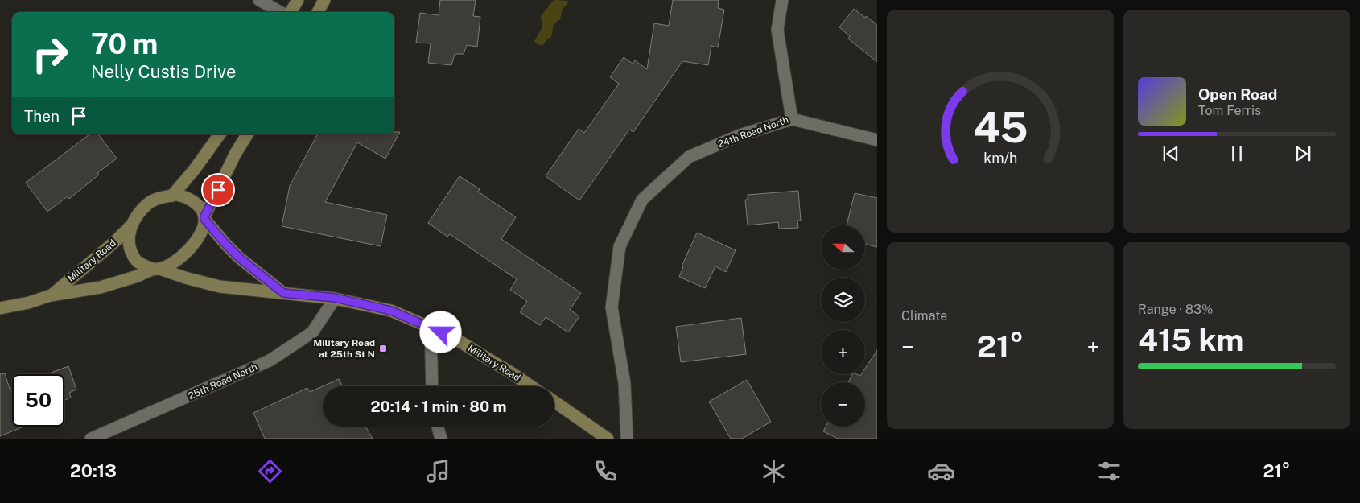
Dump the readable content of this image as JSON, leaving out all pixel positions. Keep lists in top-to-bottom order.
{
  "streets": {
    "main road": ["Military Road"],
    "street": ["24th Road North", "25th Road North"]
  },
  "crossings": [
    ["Military Road", "25th Road North"]
  ],
  "places": {
    "transit": ["Military Road at 25th St N"]
  },
  "north": "left",
  "page": {
    "turn": ["70 m", "Nelly Custis Drive"],
    "song": ["Open Road", "Tom Ferris"],
    "then": "Then",
    "map_buttons": ["+", "−"],
    "tile": [
      "Climate",
      ["Range · 83%", "415 km"]
    ],
    "heat": ["−", "21°", "+"],
    "limit": "50",
    "trip": "20:14 · 1 min · 80 m",
    "tabs": ["20:13", "21°"],
    "gauge": ["45", "km/h"]
  }
}
